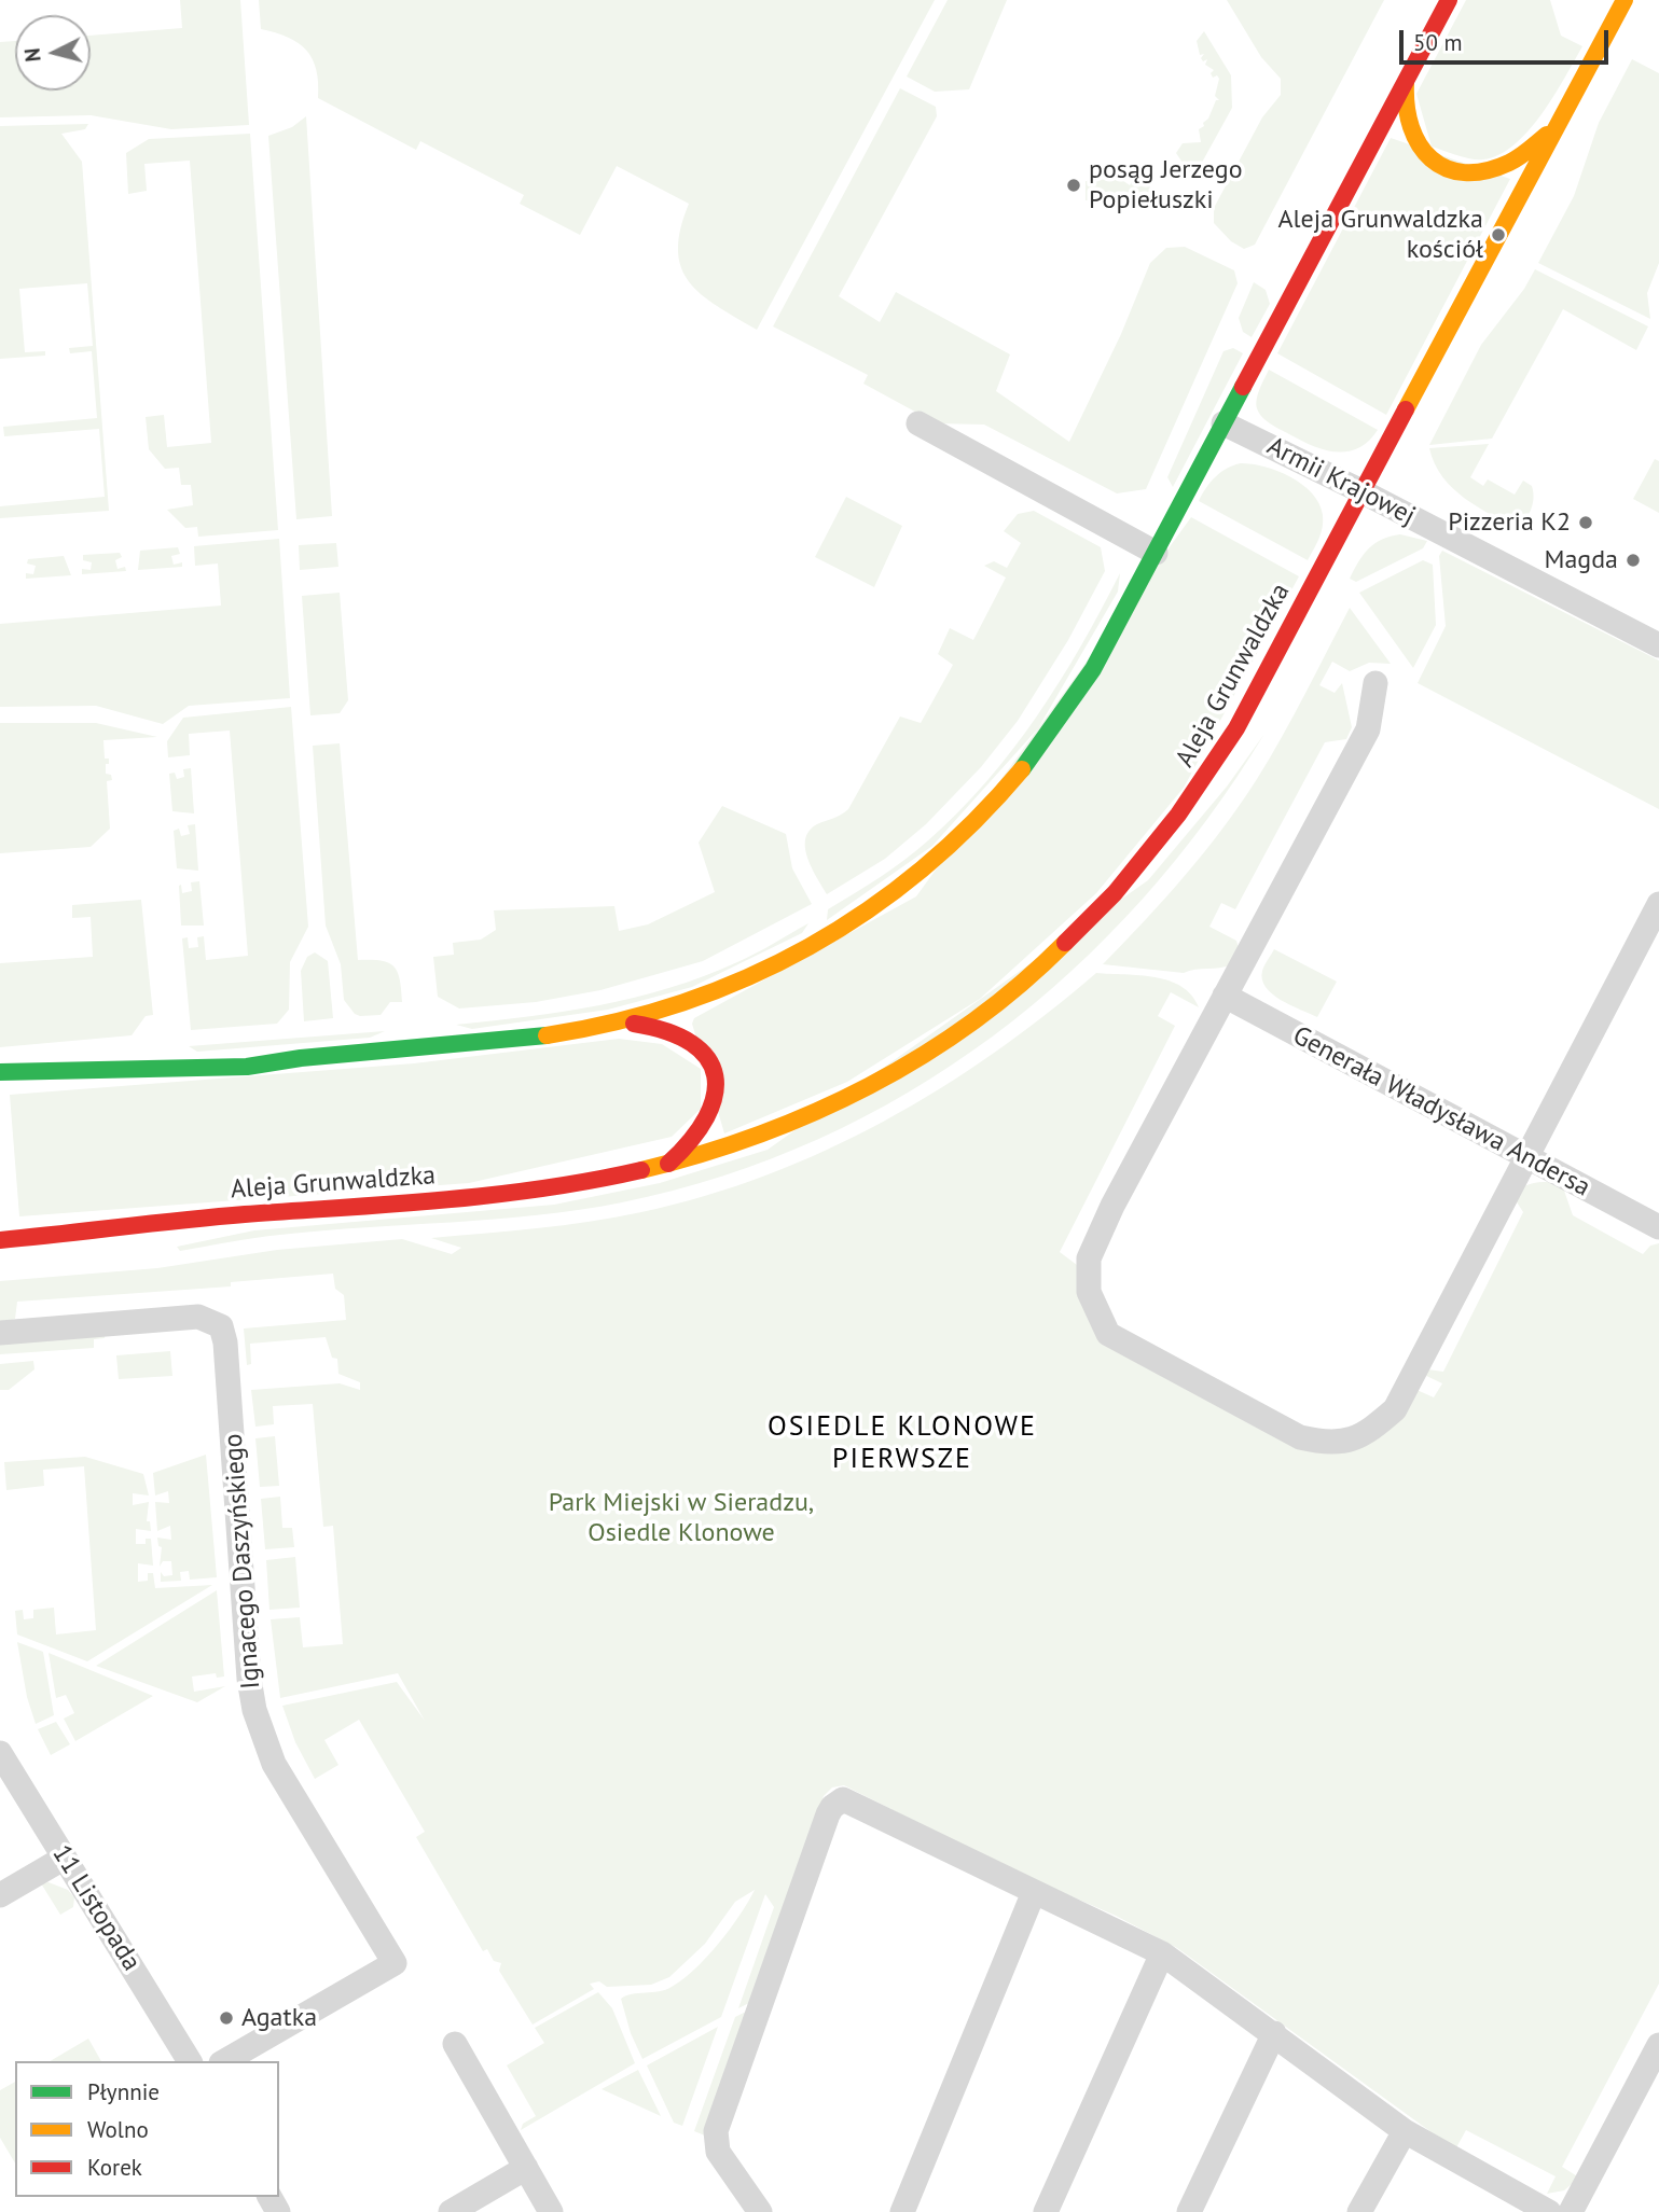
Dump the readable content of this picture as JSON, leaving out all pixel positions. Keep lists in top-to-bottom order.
{
  "streets": {
    "street": [
      "Armii Krajowej",
      "Aleja Grunwaldzka",
      "Generała Władysława Andersa",
      "Ignacego Daszyńskiego",
      "11 Listopada"
    ]
  },
  "crossings": [
    ["Armii Krajowej", "Aleja Grunwaldzka"]
  ],
  "districts": ["OSIEDLE KLONOWE PIERWSZE"],
  "parks": ["Park Miejski w Sieradzu, Osiedle Klonowe"],
  "places": [
    "posąg Jerzego Popiełuszki",
    "Aleja Grunwaldzka kościół",
    "Pizzeria K2",
    "Magda",
    "Agatka"
  ],
  "legend": ["Płynnie", "Wolno", "Korek"],
  "scale_bar": "50 m",
  "north": "left"
}
